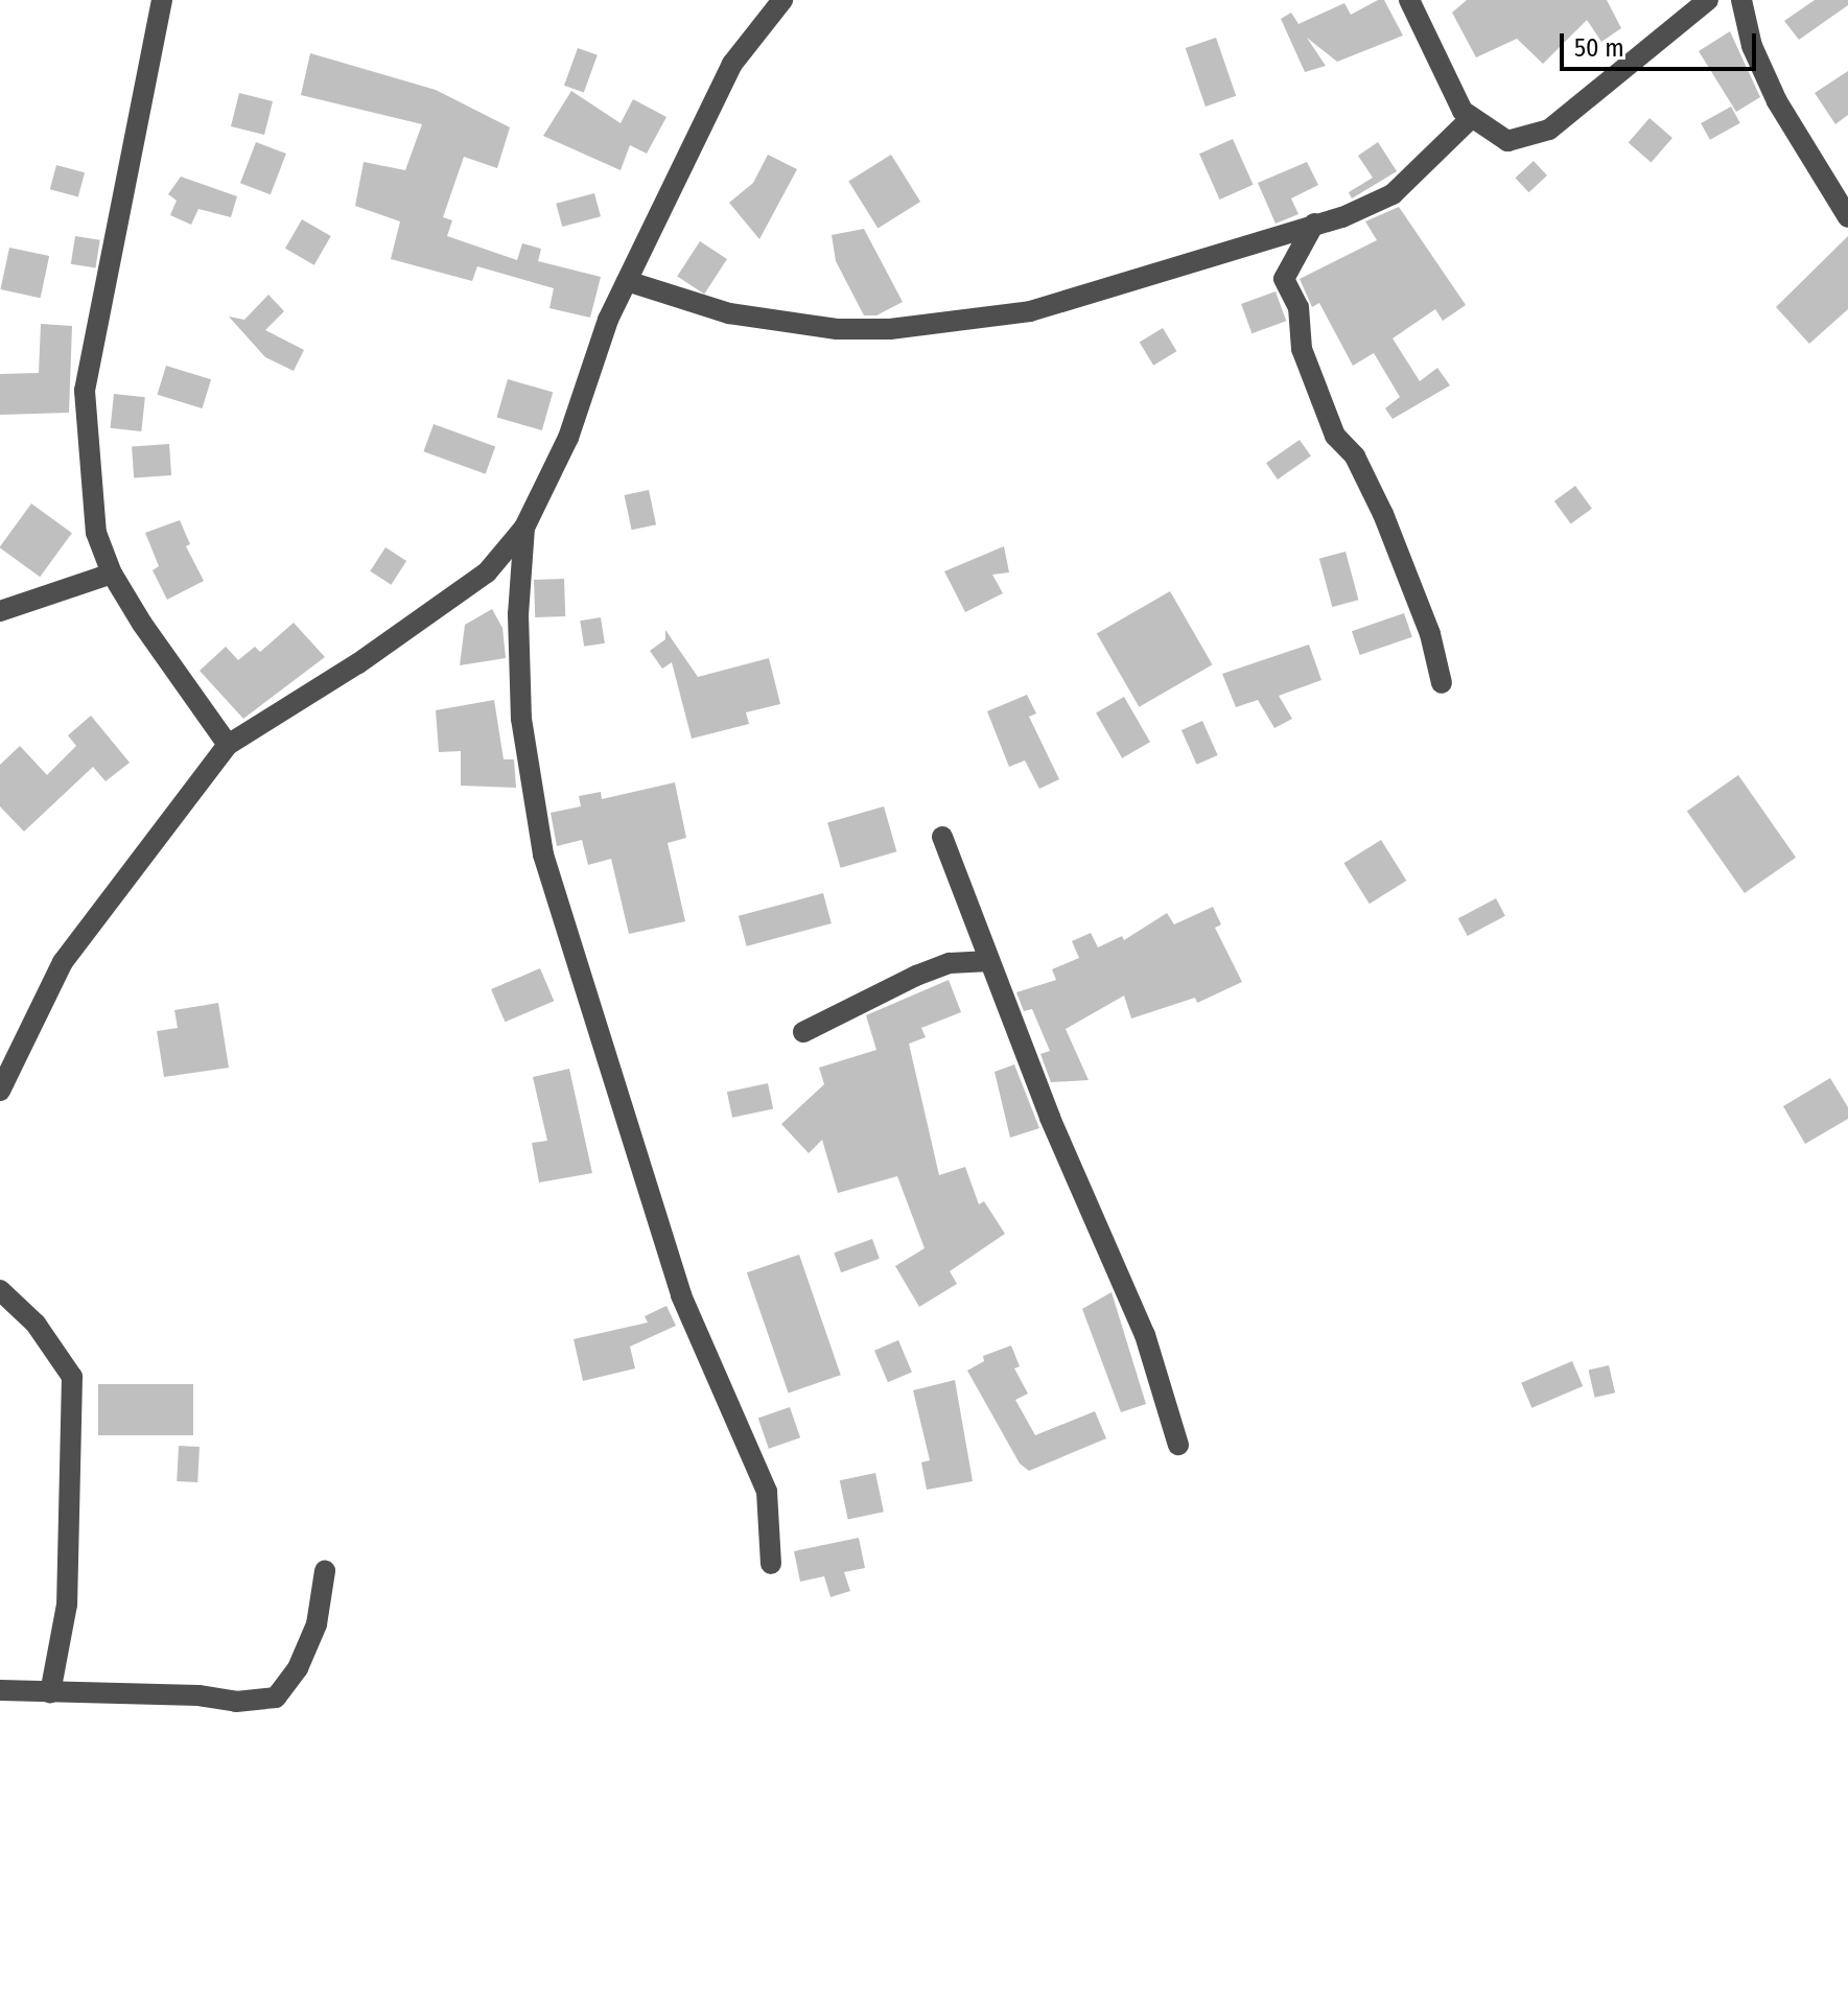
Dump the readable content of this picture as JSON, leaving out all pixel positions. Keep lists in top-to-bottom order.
{
  "scale_bar": "50 m"
}
